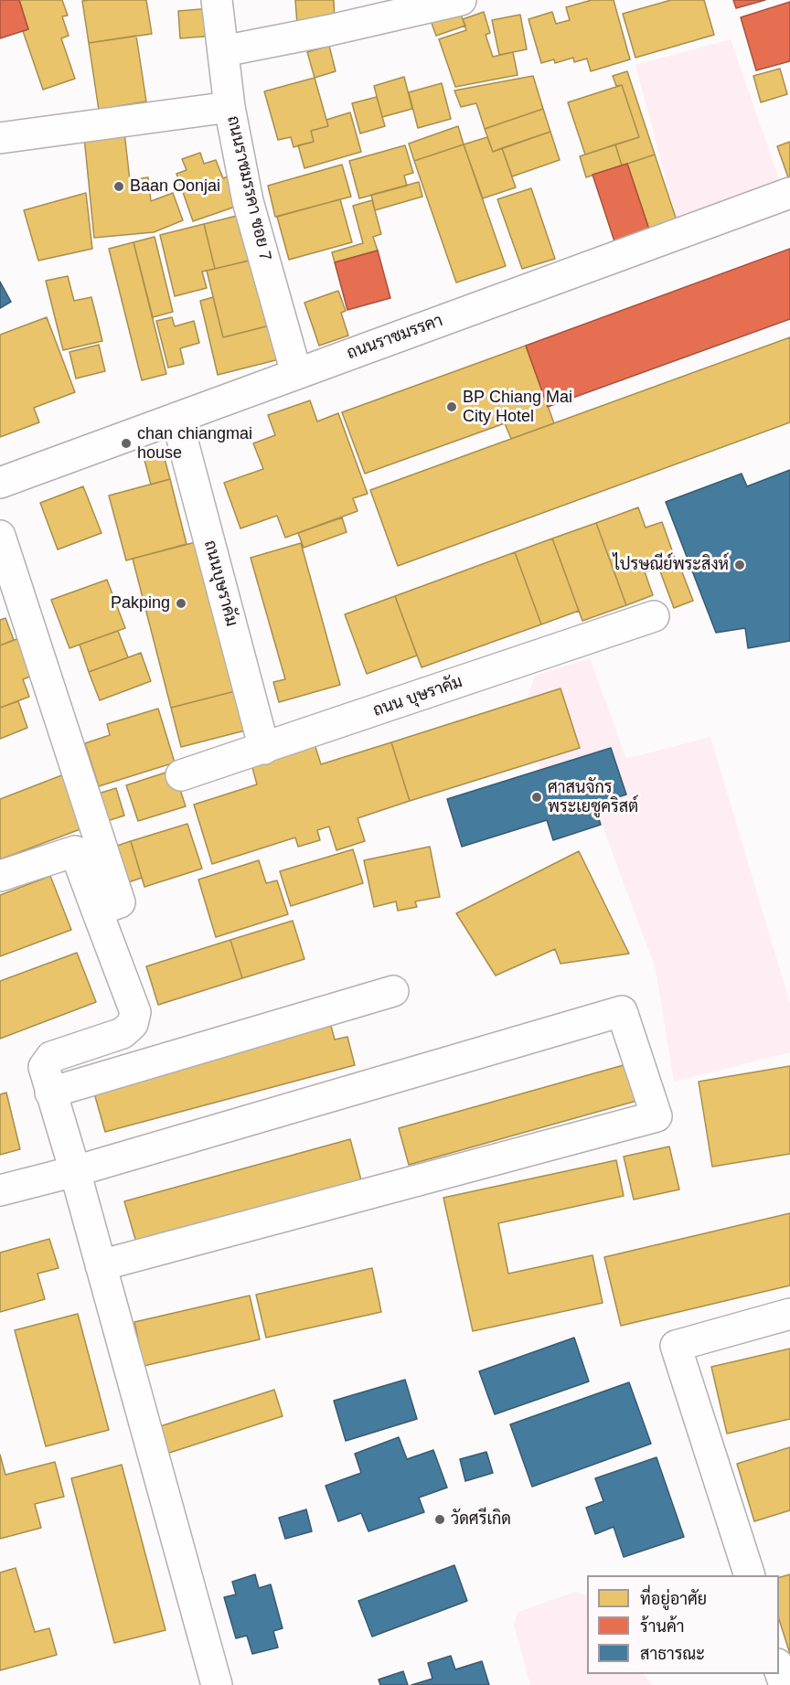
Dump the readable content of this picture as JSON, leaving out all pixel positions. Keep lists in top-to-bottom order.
{
  "streets": {
    "street": [
      "ถนนราชมรรคา ซอย 7",
      "ถนนราชมรรคา",
      "ถนนบุษราคัม",
      "ถนน บุษราคัม"
    ]
  },
  "crossings": [
    ["ถนนราชมรรคา ซอย 7", "ถนนราชมรรคา"],
    ["ถนนราชมรรคา", "ถนนบุษราคัม"],
    ["ถนนบุษราคัม", "ถนน บุษราคัม"]
  ],
  "places": [
    "Baan Oonjai",
    "BP Chiang Mai City Hotel",
    "chan chiangmai house",
    "ไปรษณีย์พระสิงห์",
    "Pakping",
    "ศาสนจักร พระเยซูคริสต์",
    "วัดศรีเกิด"
  ],
  "legend": ["ที่อยู่อาศัย", "ร้านค้า", "สาธารณะ"]
}
